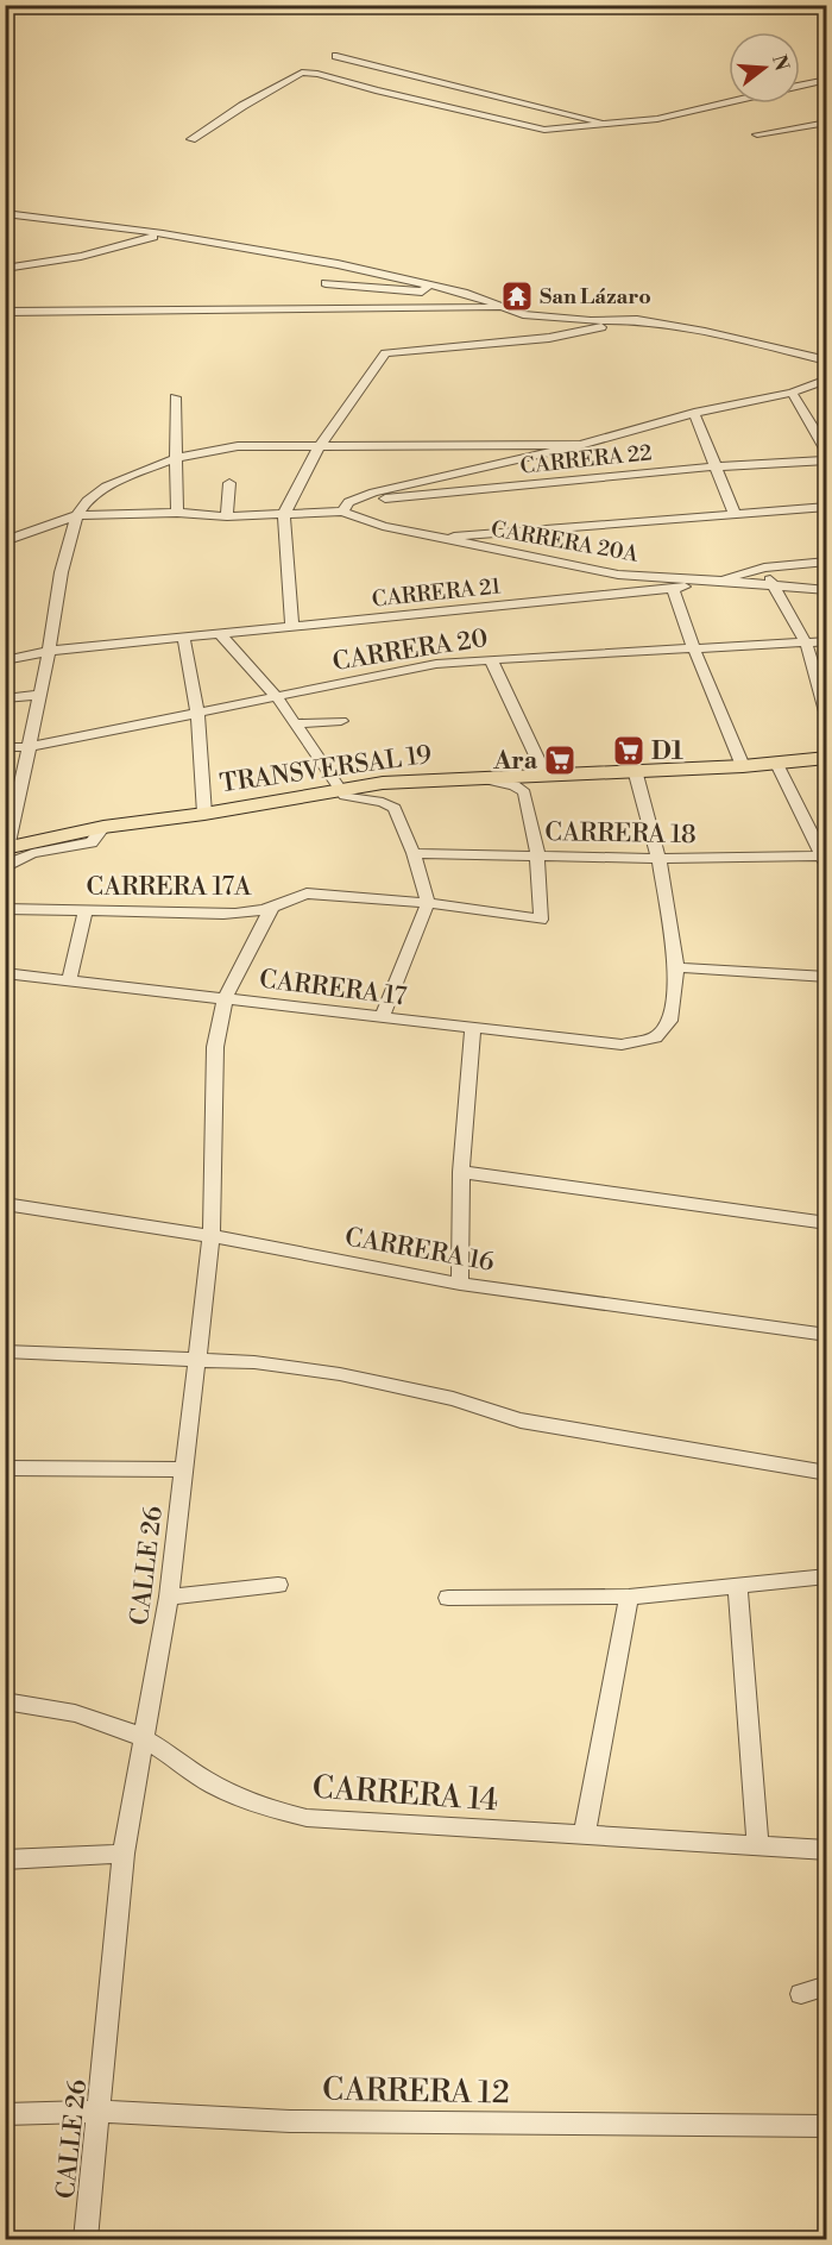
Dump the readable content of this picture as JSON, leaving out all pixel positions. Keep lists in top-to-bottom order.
{
  "streets": {
    "main road": ["TRANSVERSAL 19"],
    "street": [
      "CARRERA 22",
      "CARRERA 20A",
      "CARRERA 21",
      "CARRERA 20",
      "CARRERA 18",
      "CARRERA 17A",
      "CARRERA 17",
      "CARRERA 16",
      "CALLE 26",
      "CARRERA 14",
      "CARRERA 12"
    ]
  },
  "crossings": [
    ["CARRERA 22", "CARRERA 20A"],
    ["CARRERA 20A", "CARRERA 21"],
    ["CARRERA 18", "CARRERA 17A"],
    ["CARRERA 17A", "CALLE 26"],
    ["CARRERA 17", "CALLE 26"],
    ["CARRERA 16", "CALLE 26"],
    ["CALLE 26", "CARRERA 14"],
    ["CALLE 26", "CARRERA 12"]
  ],
  "places": {
    "temple": ["San Lázaro"],
    "supermarket": ["D1", "Ara"]
  },
  "north": "right"
}
